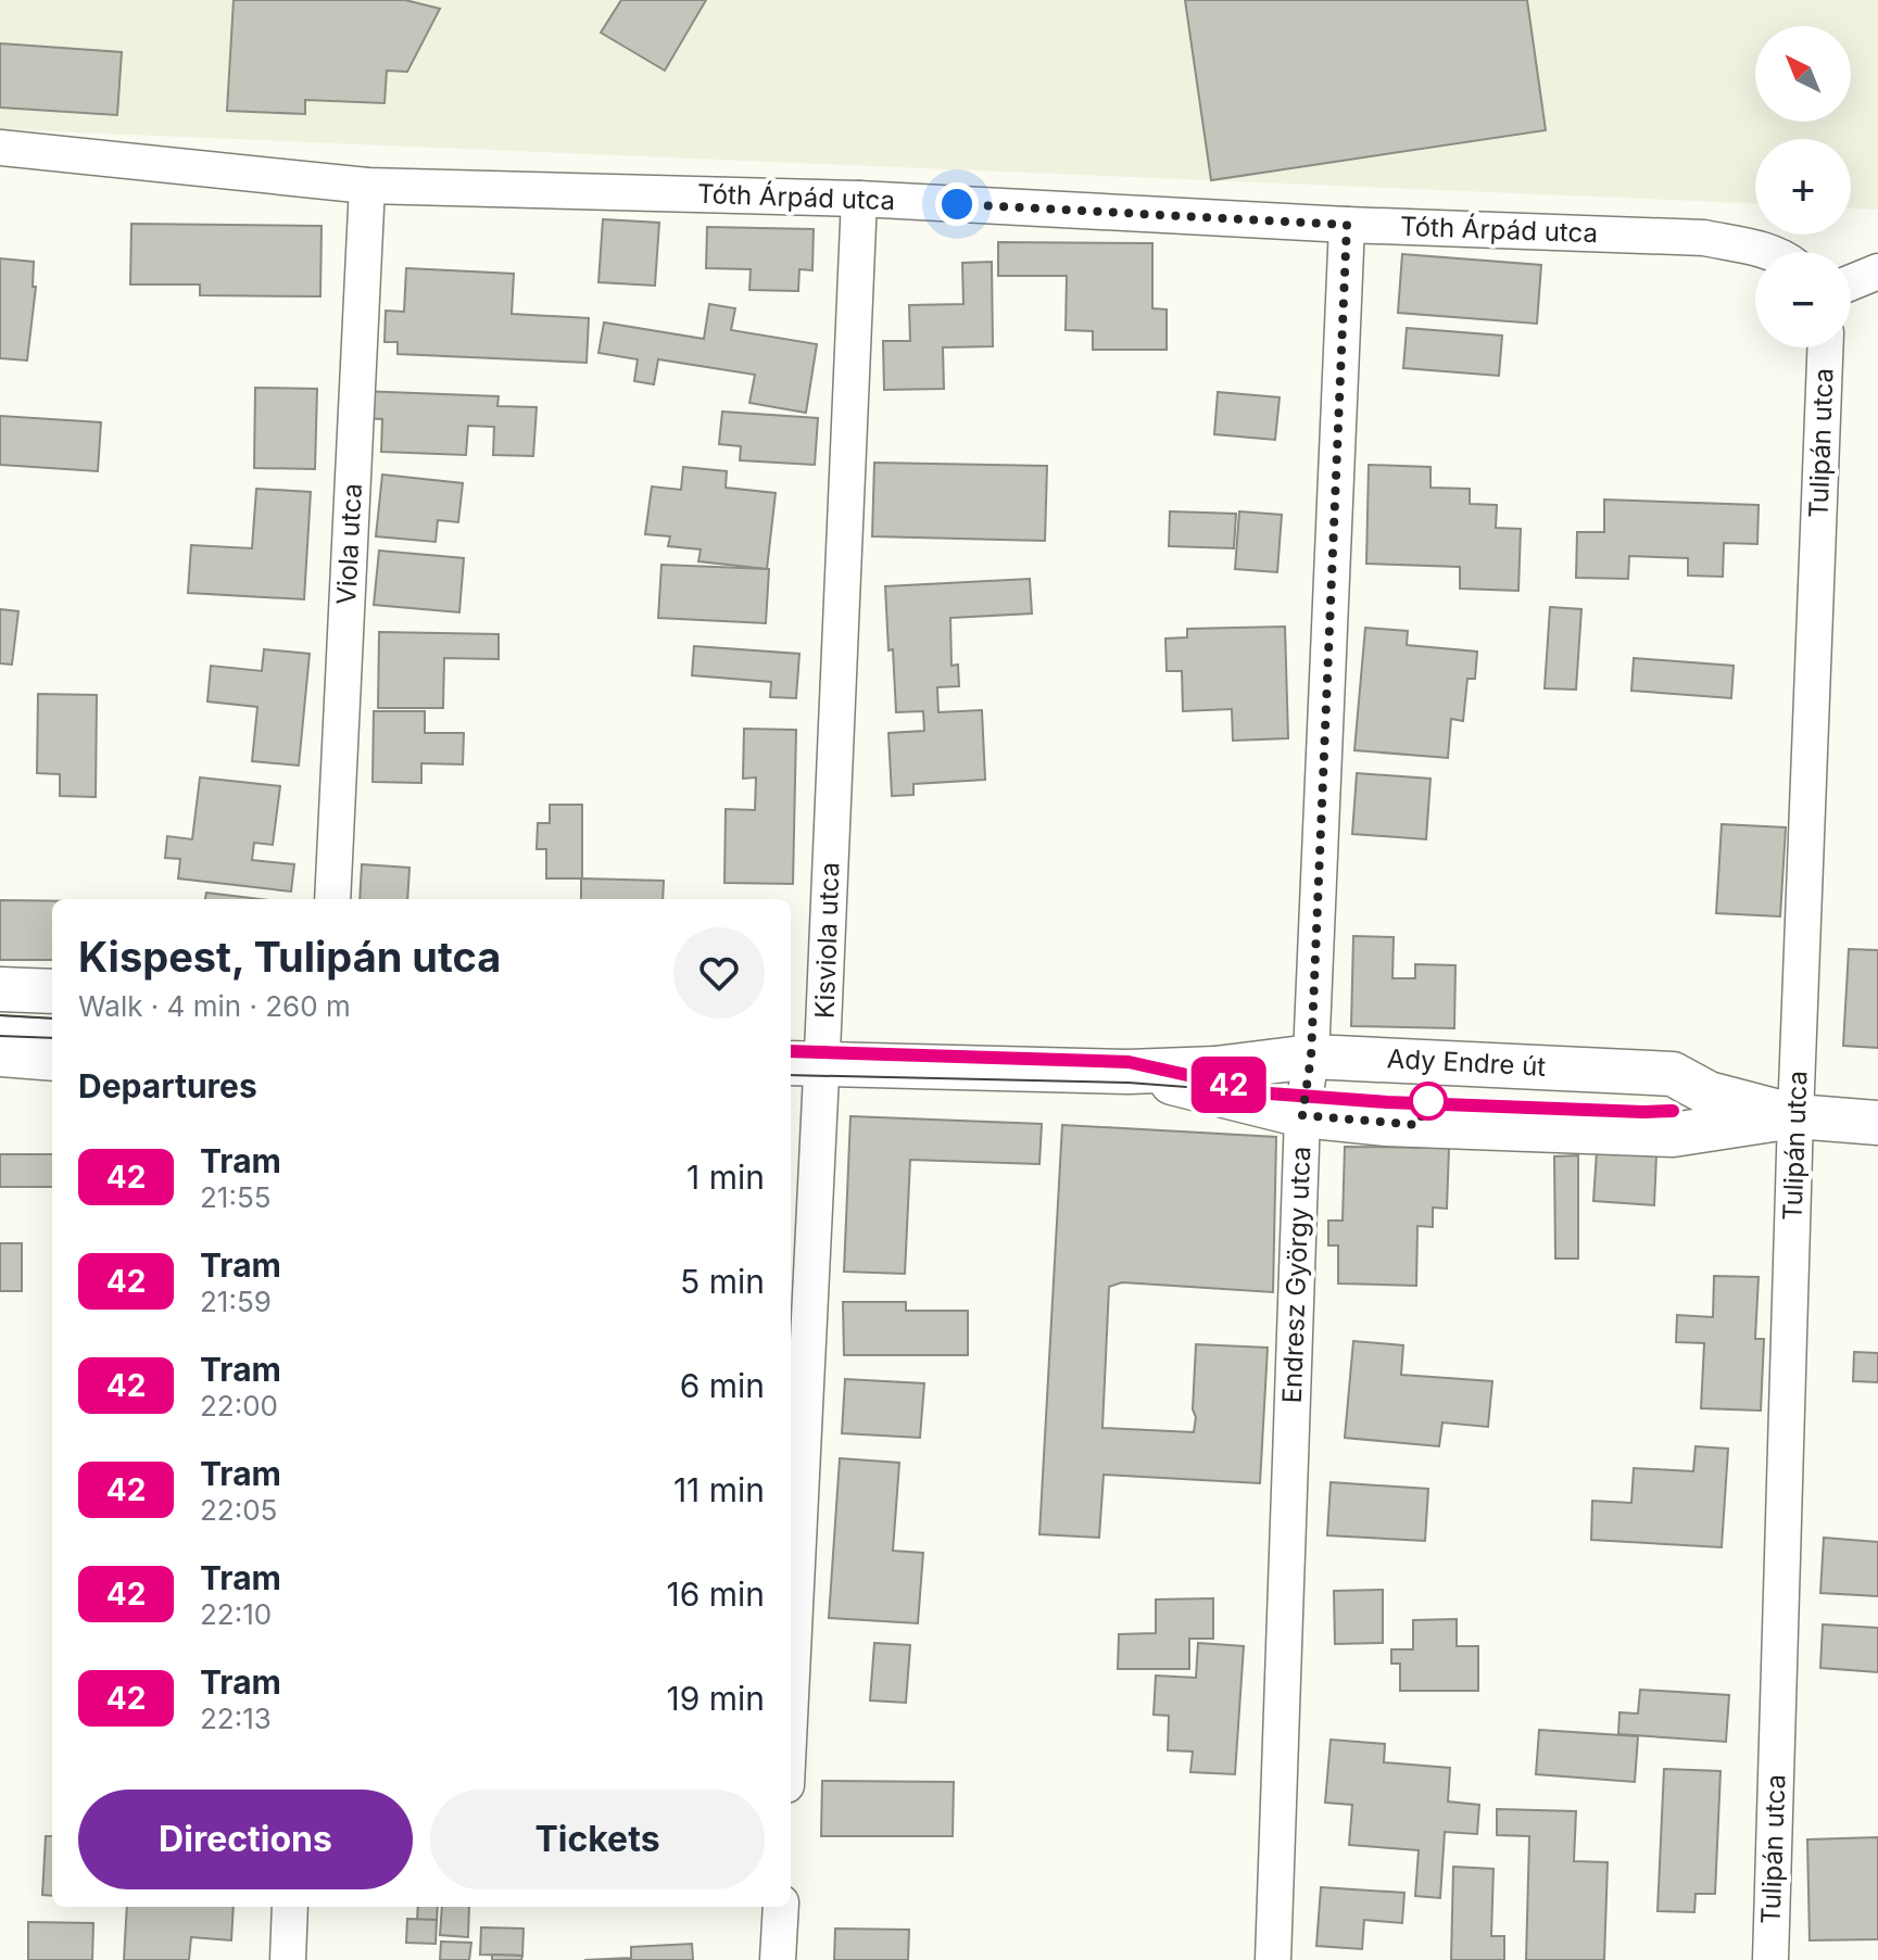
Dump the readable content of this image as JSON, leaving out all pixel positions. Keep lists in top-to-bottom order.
{
  "streets": {
    "street": [
      "Tóth Árpád utca",
      "Tulipán utca",
      "Viola utca",
      "Kisviola utca",
      "Ady Endre út",
      "Endresz György utca"
    ]
  },
  "crossings": [
    ["Tóth Árpád utca", "Viola utca"],
    ["Tóth Árpád utca", "Kisviola utca"],
    ["Tóth Árpád utca", "Endresz György utca"],
    ["Tulipán utca", "Ady Endre út"],
    ["Kisviola utca", "Ady Endre út"],
    ["Ady Endre út", "Endresz György utca"]
  ],
  "lines": ["tram line 42"],
  "north": "top left",
  "page": {
    "on_map": "42",
    "map_buttons": ["+", "−"],
    "heading": [
      ["Kispest, Tulipán utca", "Walk · 4 min · 260 m"],
      "Departures"
    ],
    "list": [
      {
        "mark": "42",
        "name": "Tram",
        "note": "21:55",
        "value": "1 min"
      },
      {
        "mark": "42",
        "name": "Tram",
        "note": "21:59",
        "value": "5 min"
      },
      {
        "mark": "42",
        "name": "Tram",
        "note": "22:00",
        "value": "6 min"
      },
      {
        "mark": "42",
        "name": "Tram",
        "note": "22:05",
        "value": "11 min"
      },
      {
        "mark": "42",
        "name": "Tram",
        "note": "22:10",
        "value": "16 min"
      },
      {
        "mark": "42",
        "name": "Tram",
        "note": "22:13",
        "value": "19 min"
      }
    ],
    "buttons": ["Directions", "Tickets"]
  }
}
